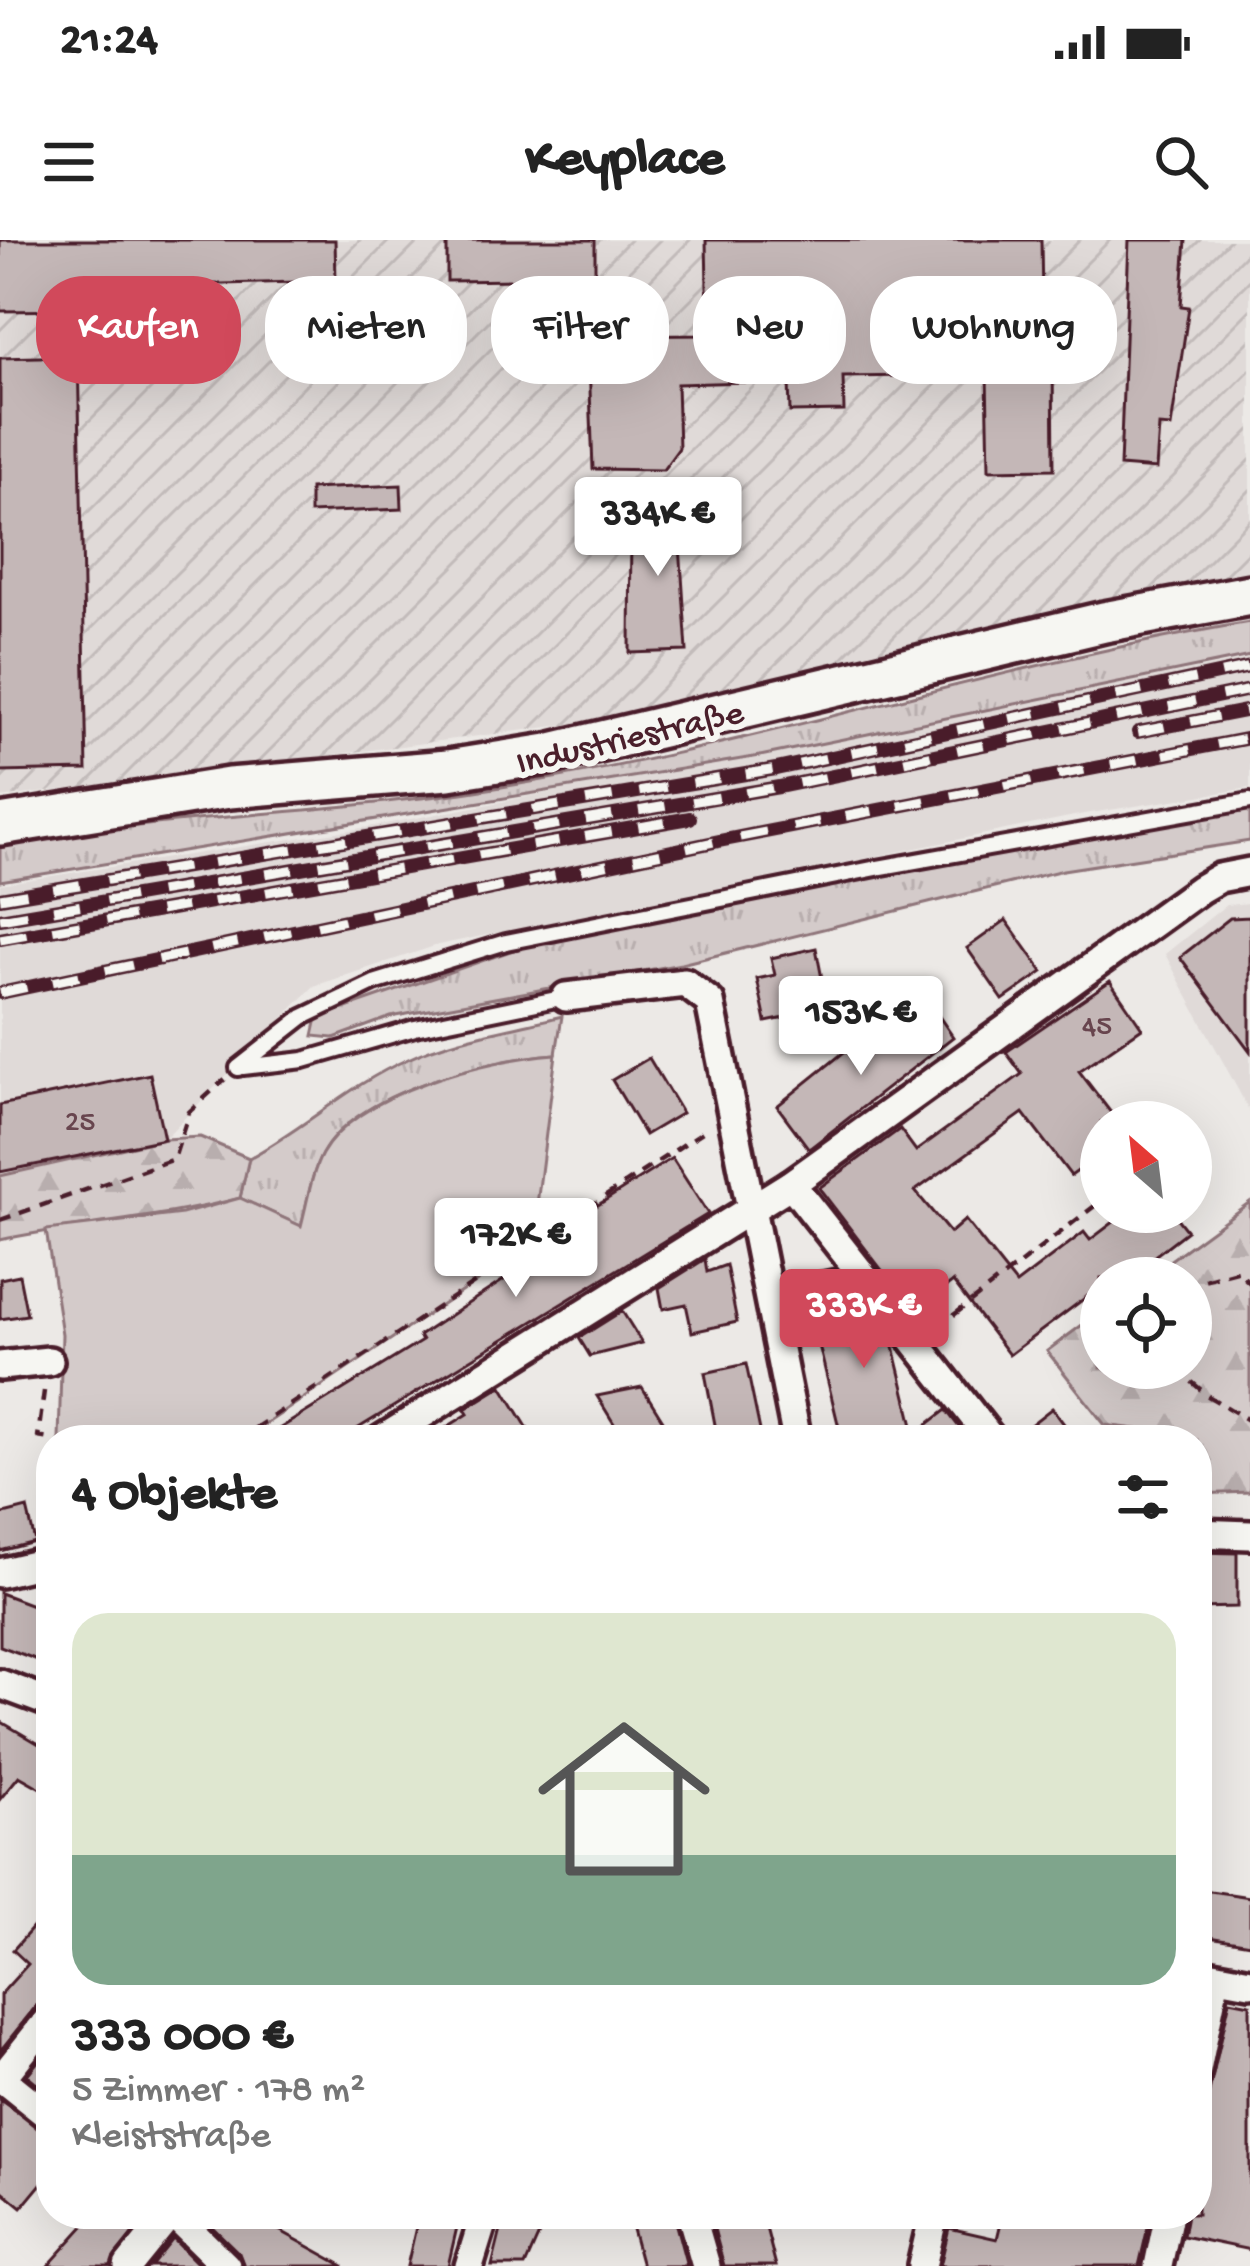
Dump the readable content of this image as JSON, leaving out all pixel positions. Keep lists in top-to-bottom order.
{
  "streets": {
    "street": ["Industriestraße"]
  },
  "house_numbers": ["45", "25"],
  "north": "top left",
  "page": {
    "status": "21:24",
    "header": "Keyplace",
    "chip": [
      "Kaufen",
      "Mieten",
      "Filter",
      "Neu",
      "Wohnung"
    ],
    "price": [
      "334K €",
      "153K €",
      "172K €",
      "333K €"
    ],
    "heading": "4 Objekte",
    "list": [
      {
        "name": "333 000 €",
        "note": "5 Zimmer · 178 m² · Kleiststraße"
      }
    ]
  }
}
